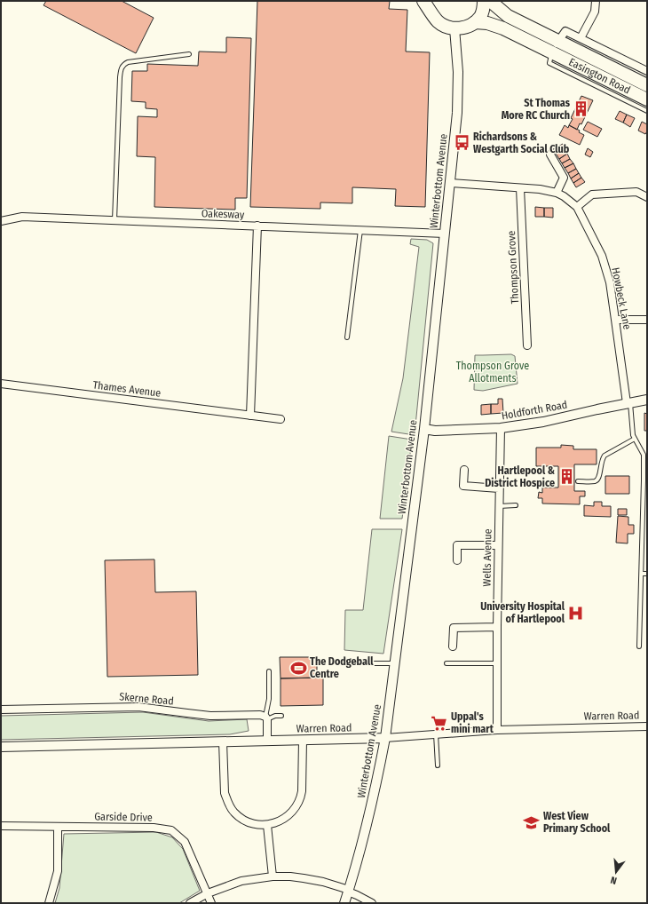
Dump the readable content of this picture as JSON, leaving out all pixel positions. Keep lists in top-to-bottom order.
{
  "streets": {
    "highway": ["Easington Road"],
    "street": [
      "Winterbottom Avenue",
      "Oakesway",
      "Thompson Grove",
      "Howbeck Lane",
      "Thames Avenue",
      "Holdforth Road",
      "Wells Avenue",
      "Skerne Road",
      "Warren Road",
      "Garside Drive"
    ]
  },
  "crossings": [
    ["Winterbottom Avenue", "Oakesway"],
    ["Winterbottom Avenue", "Howbeck Lane"],
    ["Winterbottom Avenue", "Holdforth Road"],
    ["Winterbottom Avenue", "Warren Road"],
    ["Thompson Grove", "Howbeck Lane"],
    ["Howbeck Lane", "Holdforth Road"],
    ["Holdforth Road", "Wells Avenue"],
    ["Wells Avenue", "Warren Road"]
  ],
  "parks": ["Thompson Grove Allotments"],
  "places": {
    "building": ["St Thomas More RC Church", "Hartlepool & District Hospice"],
    "bus stop": ["Richardsons & Westgarth Social Club"],
    "hospital": ["University Hospital of Hartlepool"],
    "sports": ["The Dodgeball Centre"],
    "supermarket": ["Uppal's mini mart"],
    "school or university": ["West View Primary School"]
  },
  "north": "bottom"
}
